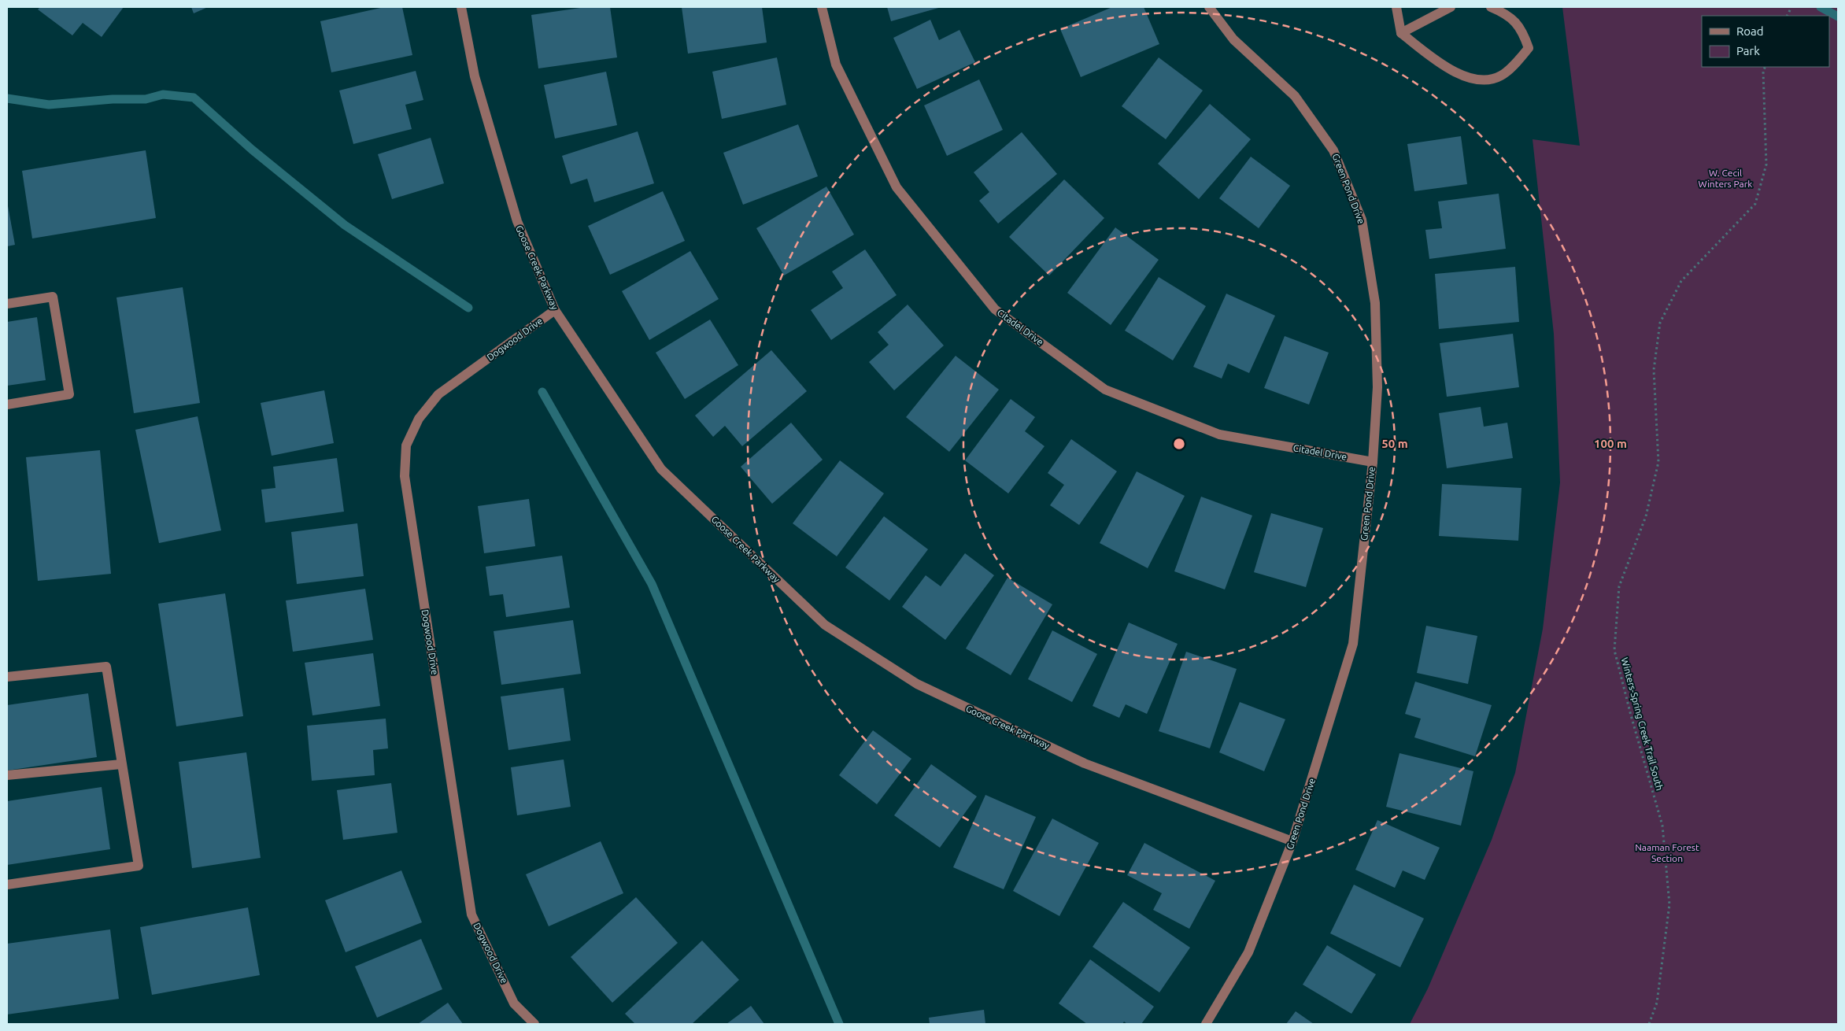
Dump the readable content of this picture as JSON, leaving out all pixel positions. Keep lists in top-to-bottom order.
{
  "streets": {
    "street": [
      "Green Pond Drive",
      "Goose Creek Parkway",
      "Citadel Drive",
      "Dogwood Drive"
    ],
    "path": ["Winters-Spring Creek Trail South"]
  },
  "crossings": [
    ["Green Pond Drive", "Goose Creek Parkway"],
    ["Green Pond Drive", "Citadel Drive"],
    ["Goose Creek Parkway", "Dogwood Drive"]
  ],
  "parks": ["W. Cecil Winters Park", "Naaman Forest Section"],
  "legend": ["Road", "Park"],
  "rings": ["50 m", "100 m"]
}
